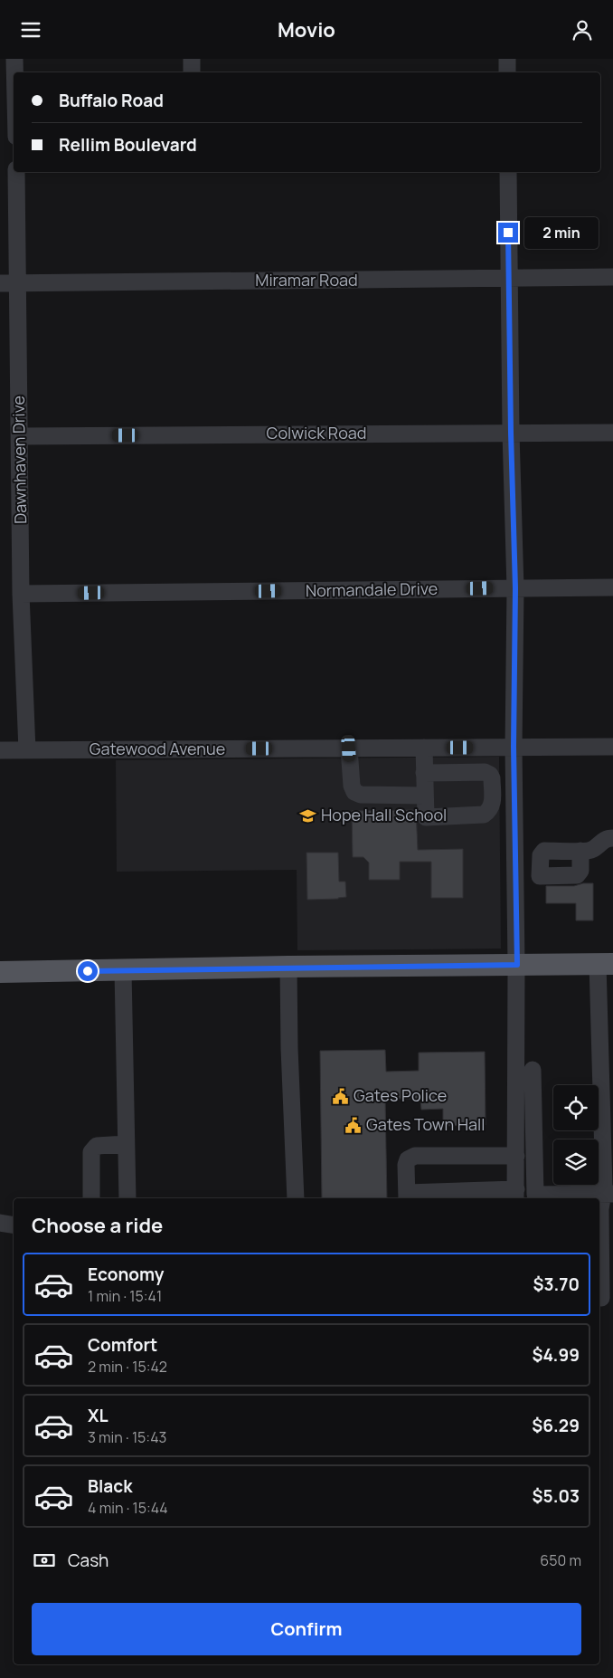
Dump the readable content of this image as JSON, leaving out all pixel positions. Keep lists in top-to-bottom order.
{
  "streets": {
    "street": [
      "Miramar Road",
      "Colwick Road",
      "Dawnhaven Drive",
      "Normandale Drive",
      "Gatewood Avenue"
    ]
  },
  "crossings": [
    ["Miramar Road", "Dawnhaven Drive"],
    ["Colwick Road", "Dawnhaven Drive"],
    ["Dawnhaven Drive", "Normandale Drive"],
    ["Dawnhaven Drive", "Gatewood Avenue"]
  ],
  "places": {
    "school or university": ["Hope Hall School"],
    "public building": ["Gates Police", "Gates Town Hall"]
  },
  "page": {
    "header": "Movio",
    "banner": ["Buffalo Road", "Rellim Boulevard"],
    "bubble": "2 min",
    "heading": "Choose a ride",
    "list": [
      {
        "name": "Economy",
        "note": "1 min · 15:41",
        "value": "$3.70"
      },
      {
        "name": "Comfort",
        "note": "2 min · 15:42",
        "value": "$4.99"
      },
      {
        "name": "XL",
        "note": "3 min · 15:43",
        "value": "$6.29"
      },
      {
        "name": "Black",
        "note": "4 min · 15:44",
        "value": "$5.03"
      }
    ],
    "pay": ["Cash", "650 m"],
    "buttons": "Confirm"
  }
}
